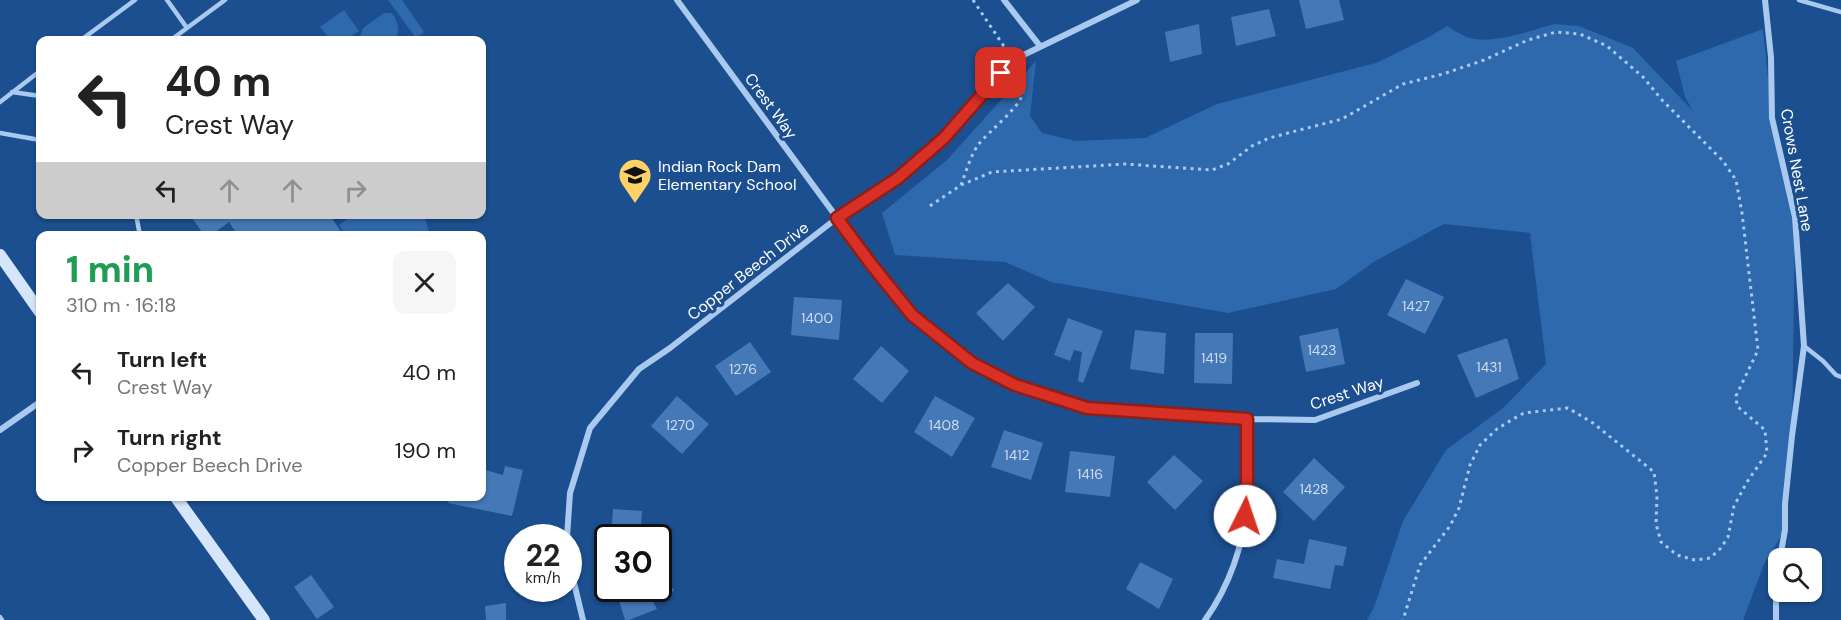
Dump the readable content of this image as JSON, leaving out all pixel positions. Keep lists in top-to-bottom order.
{
  "streets": {
    "street": ["Crest Way", "Crows Nest Lane", "Copper Beech Drive"]
  },
  "crossings": [
    ["Crest Way", "Copper Beech Drive"]
  ],
  "places": {
    "school or university": ["Indian Rock Dam Elementary School"]
  },
  "house_numbers": [
    "1427",
    "1400",
    "1423",
    "1419",
    "1431",
    "1276",
    "1270",
    "1408",
    "1412",
    "1416",
    "1428"
  ],
  "page": {
    "turn": ["40 m", "Crest Way"],
    "heading": ["1 min", "310 m · 16:18"],
    "list": [
      {
        "name": "Turn left",
        "note": "Crest Way",
        "value": "40 m"
      },
      {
        "name": "Turn right",
        "note": "Copper Beech Drive",
        "value": "190 m"
      }
    ],
    "speed": "22 km/h",
    "limit": "30"
  }
}
